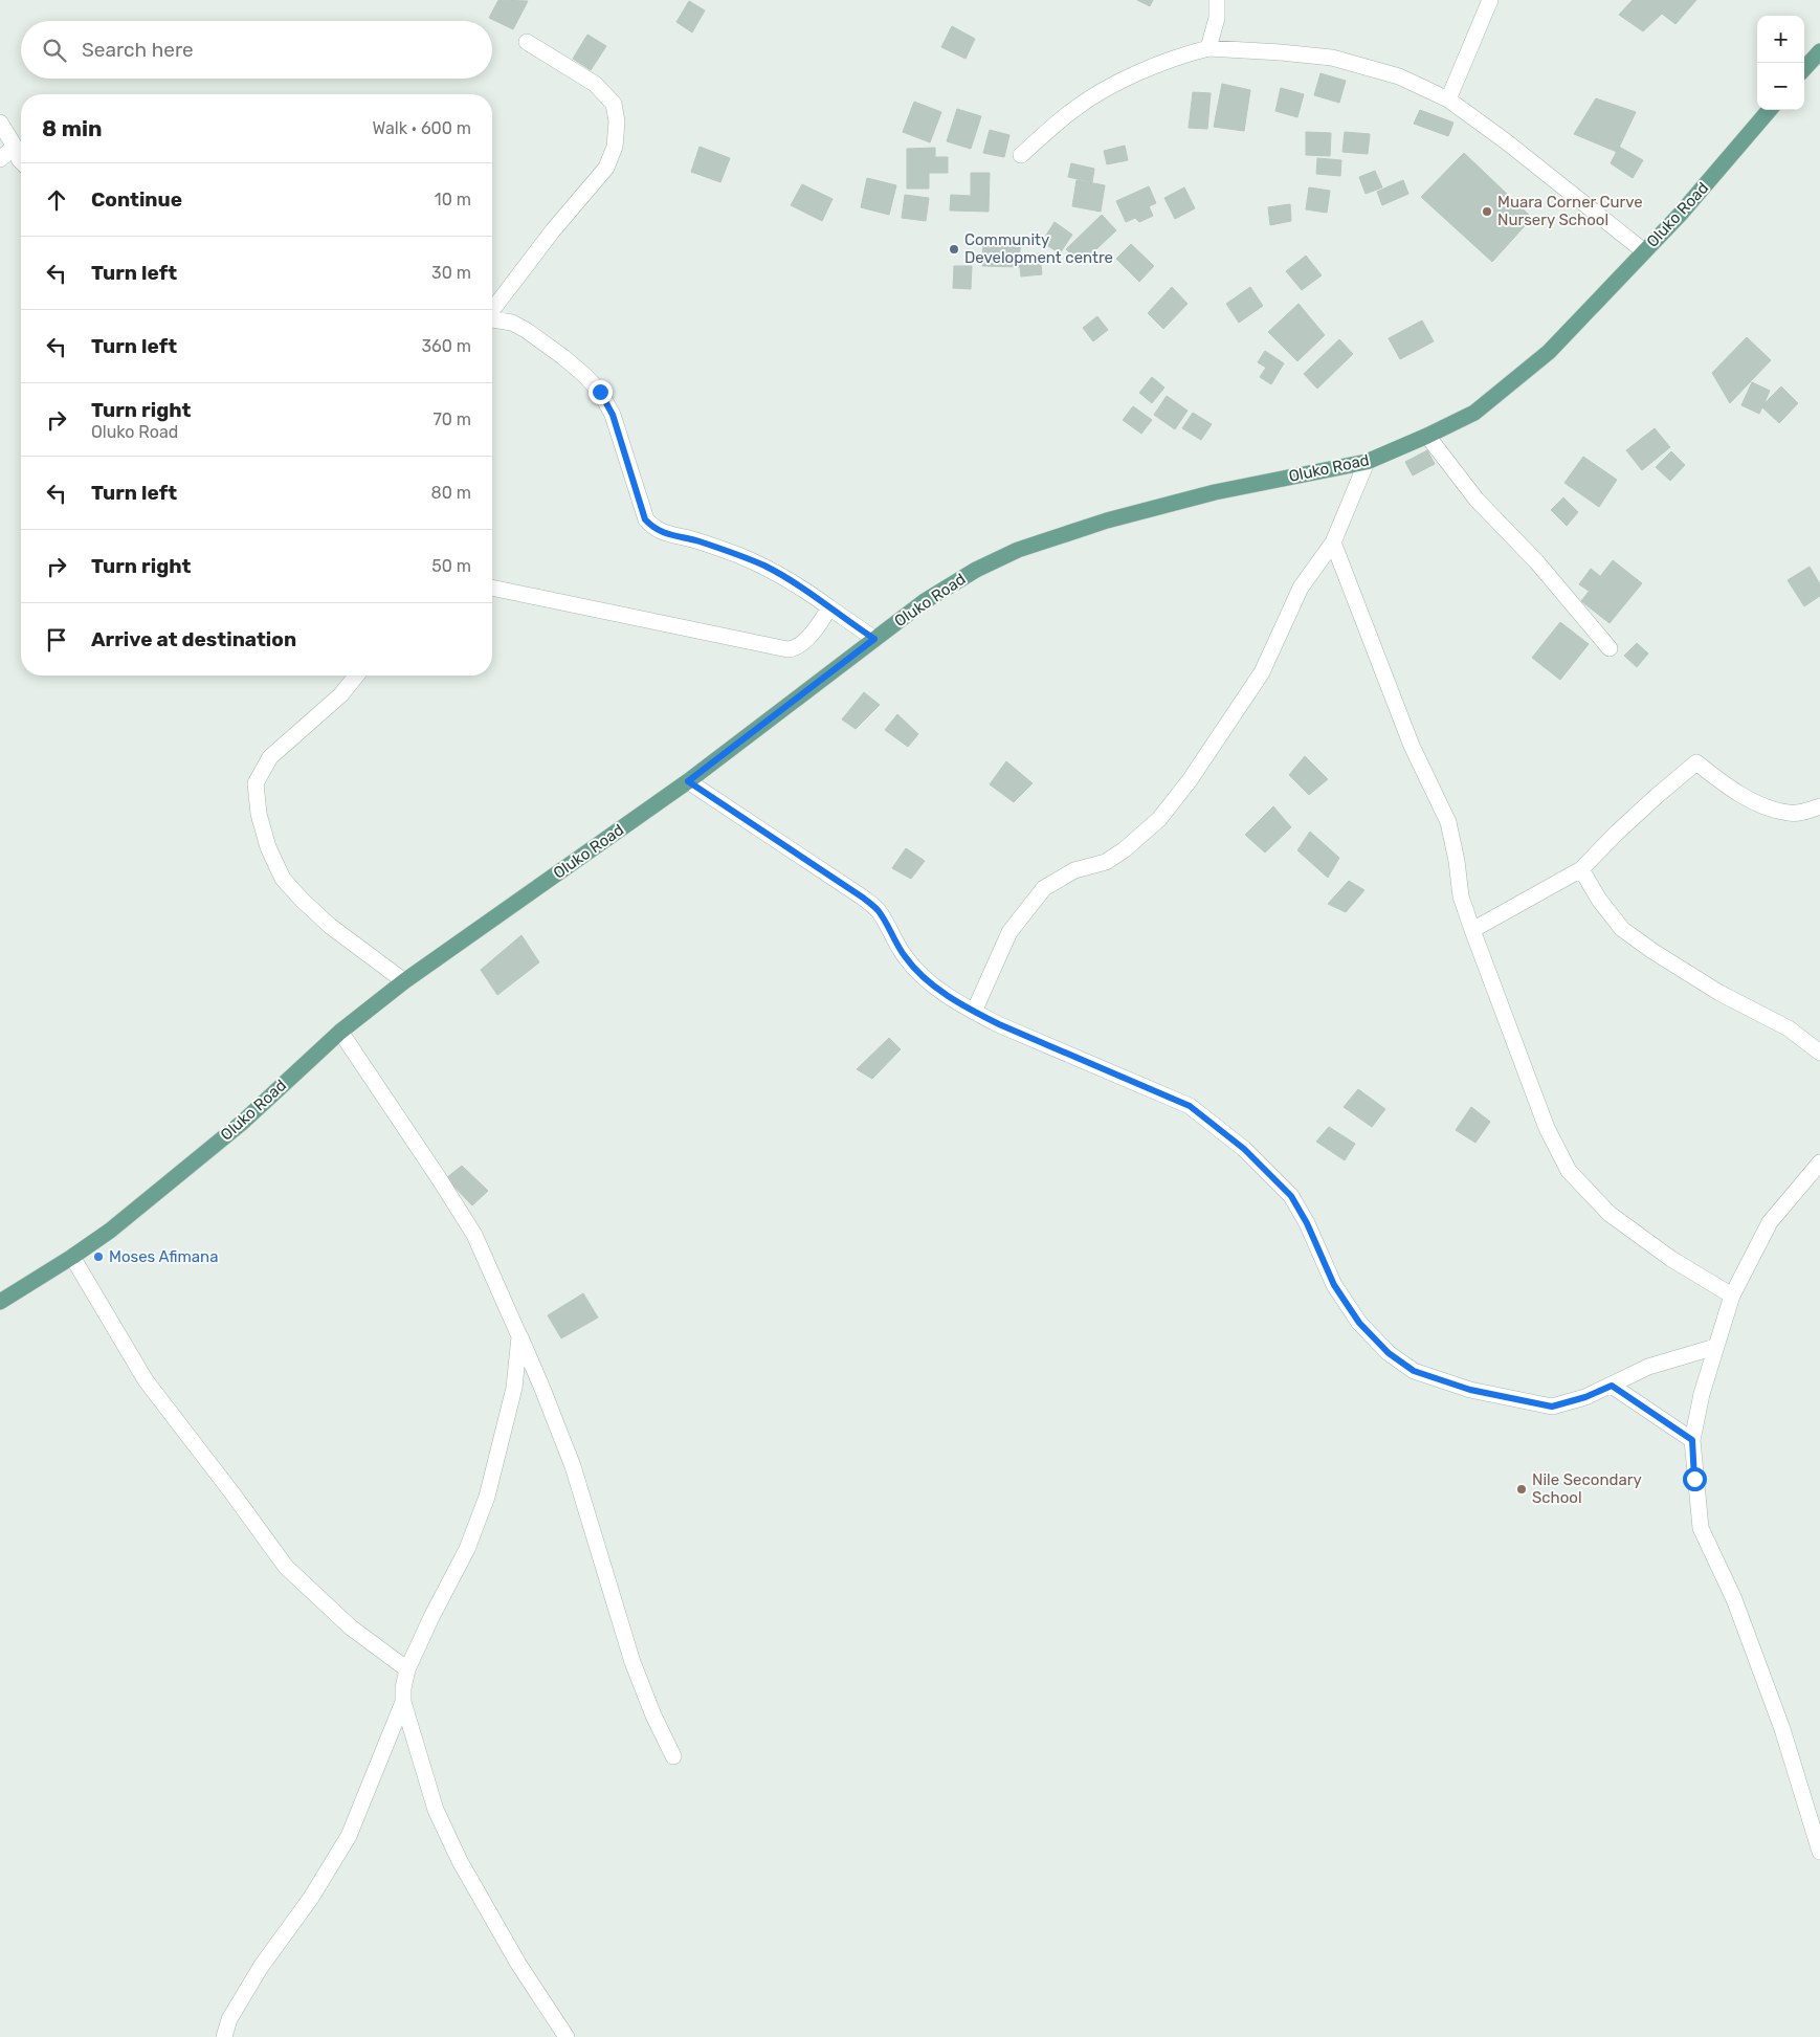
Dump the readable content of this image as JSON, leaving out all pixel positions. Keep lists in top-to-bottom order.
{
  "streets": {
    "main road": ["Oluko Road"]
  },
  "places": [
    "Muara Corner Curve Nursery School",
    "Community Development centre",
    "Moses Afimana",
    "Nile Secondary School"
  ],
  "page": {
    "map_buttons": ["+", "−"],
    "search": "Search here",
    "heading": ["8 min", "Walk · 600 m"],
    "list": [
      ["Continue", "10 m"],
      ["Turn left", "30 m"],
      ["Turn left", "360 m"],
      ["Turn right", "Oluko Road", "70 m"],
      ["Turn left", "80 m"],
      ["Turn right", "50 m"],
      "Arrive at destination"
    ]
  }
}
